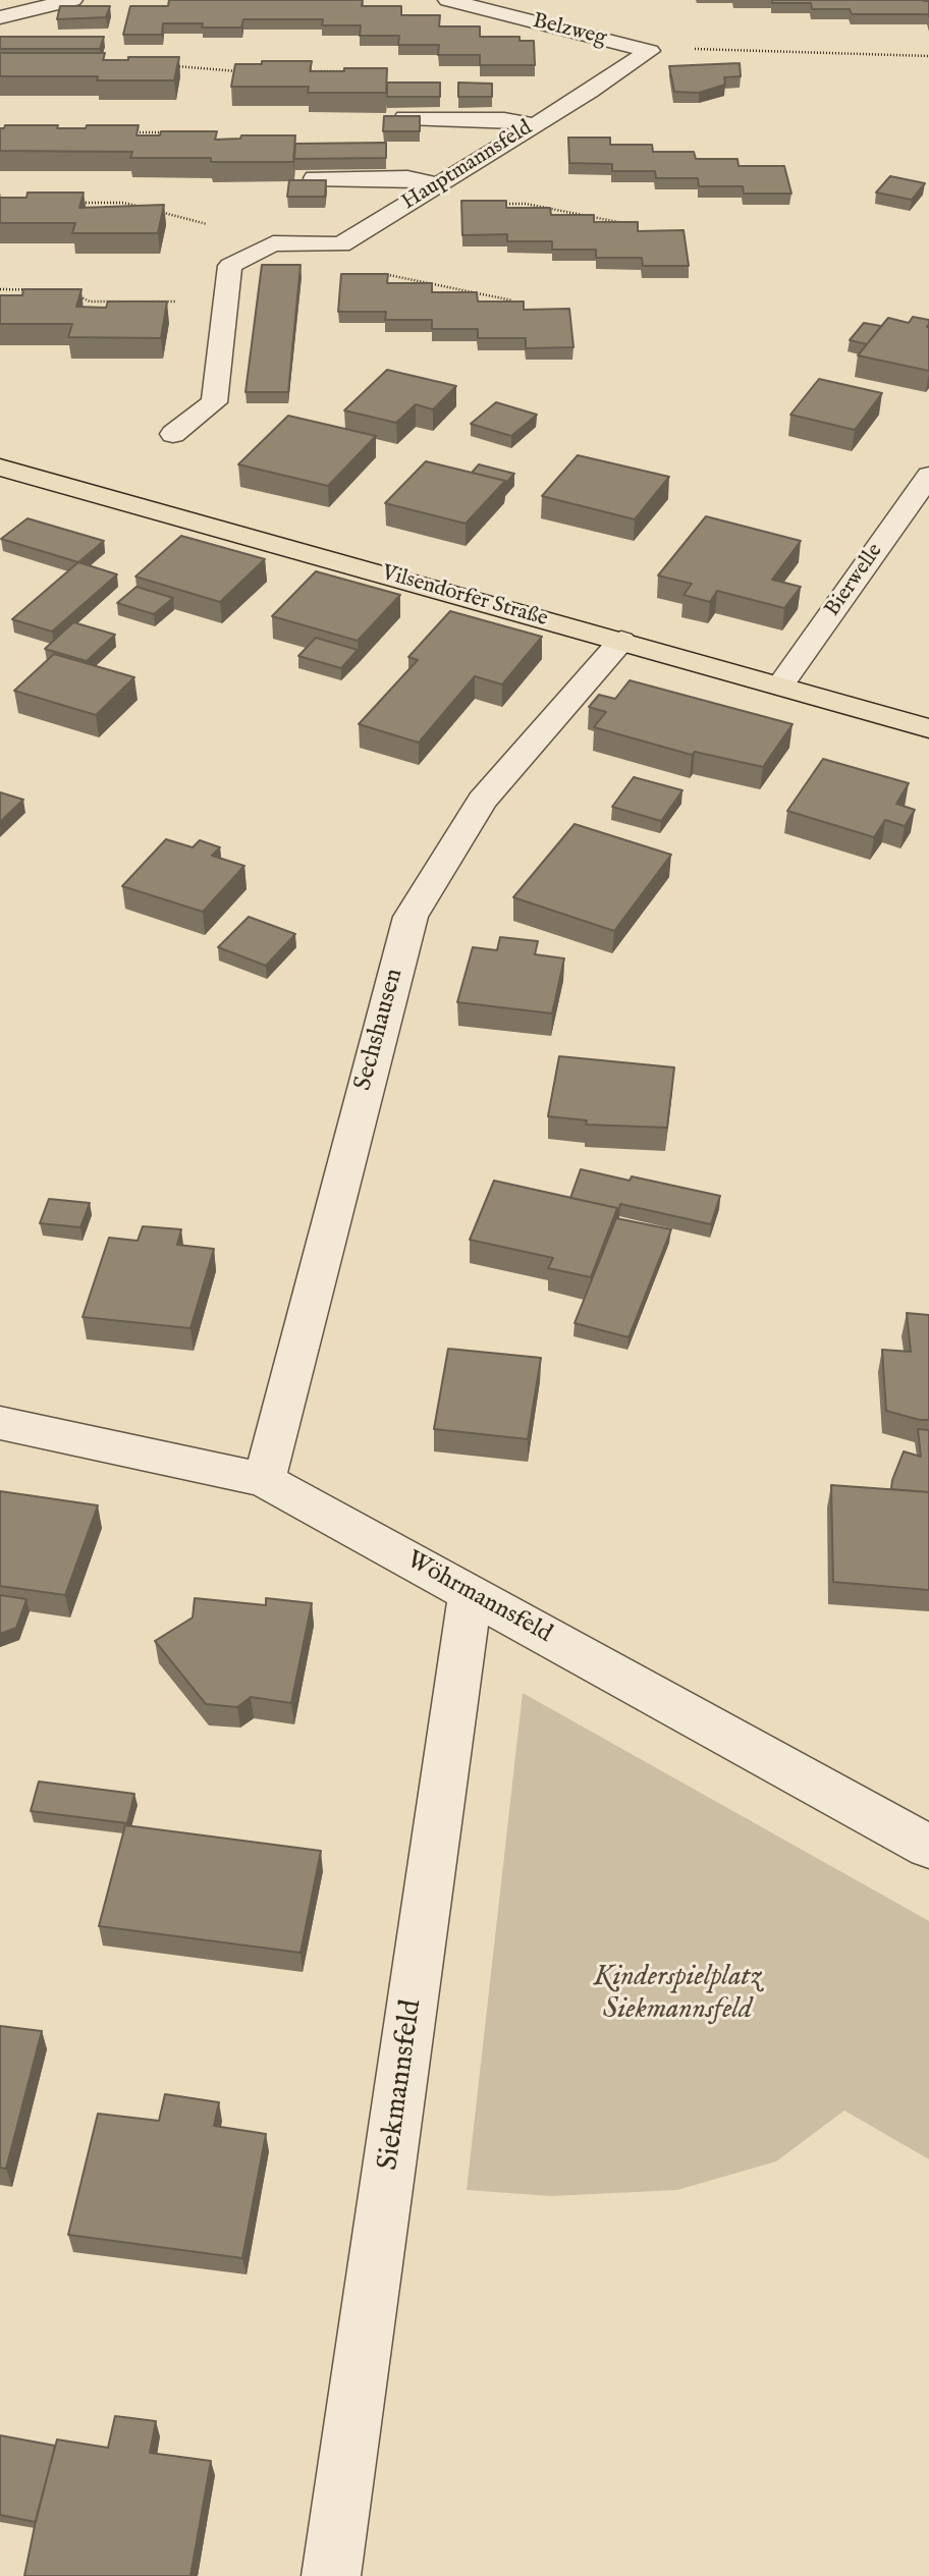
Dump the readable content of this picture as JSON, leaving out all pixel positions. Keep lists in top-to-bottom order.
{
  "streets": {
    "main road": ["Vilsendorfer Straße"],
    "street": [
      "Belzweg",
      "Hauptmannsfeld",
      "Bierwelle",
      "Sechshausen",
      "Wöhrmannsfeld",
      "Siekmannsfeld"
    ]
  },
  "crossings": [
    ["Belzweg", "Hauptmannsfeld"],
    ["Bierwelle", "Vilsendorfer Straße"],
    ["Vilsendorfer Straße", "Sechshausen"],
    ["Sechshausen", "Wöhrmannsfeld"],
    ["Wöhrmannsfeld", "Siekmannsfeld"]
  ],
  "parks": ["Kinderspielplatz Siekmannsfeld"]
}
